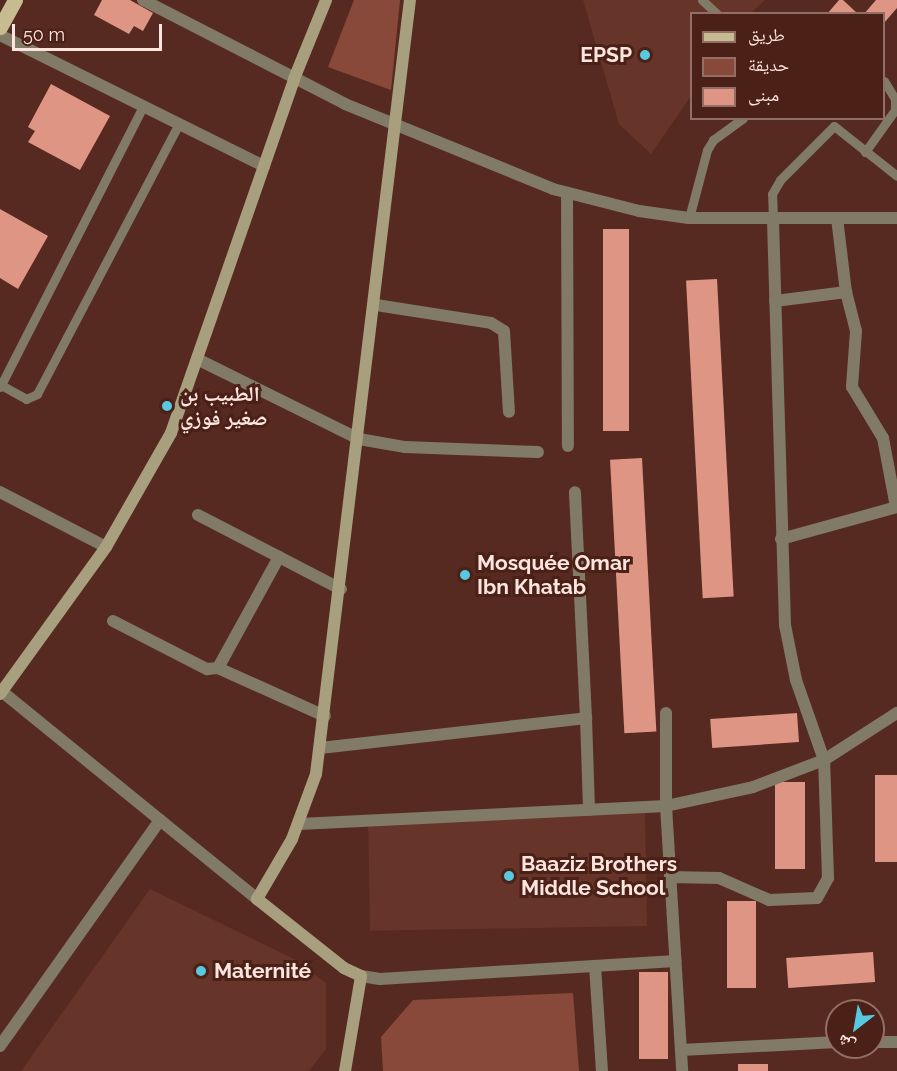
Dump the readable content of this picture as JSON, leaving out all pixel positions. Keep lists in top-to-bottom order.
{
  "places": [
    "EPSP",
    "الطبيب بن صغير فوزي",
    "Mosquée Omar Ibn Khatab",
    "Baaziz Brothers Middle School",
    "Maternité"
  ],
  "legend": ["طريق", "حديقة", "مبنى"],
  "scale_bar": "50 m",
  "north": "bottom left"
}
